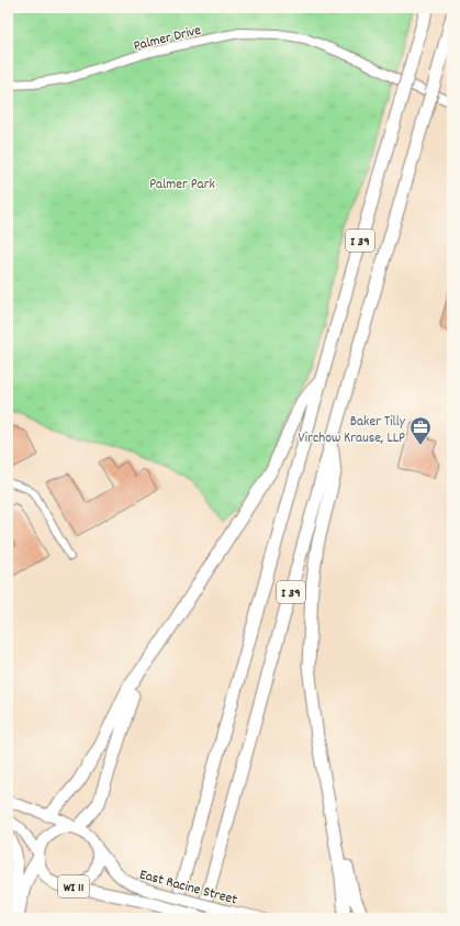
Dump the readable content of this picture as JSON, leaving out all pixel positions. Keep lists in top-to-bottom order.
{
  "streets": {
    "highway": ["I 39", "East Racine Street", "WI 11"],
    "street": ["Palmer Drive"]
  },
  "crossings": [
    ["East Racine Street", "WI 11"]
  ],
  "parks": ["Palmer Park"],
  "places": {
    "office": ["Baker Tilly Virchow Krause, LLP"]
  }
}
